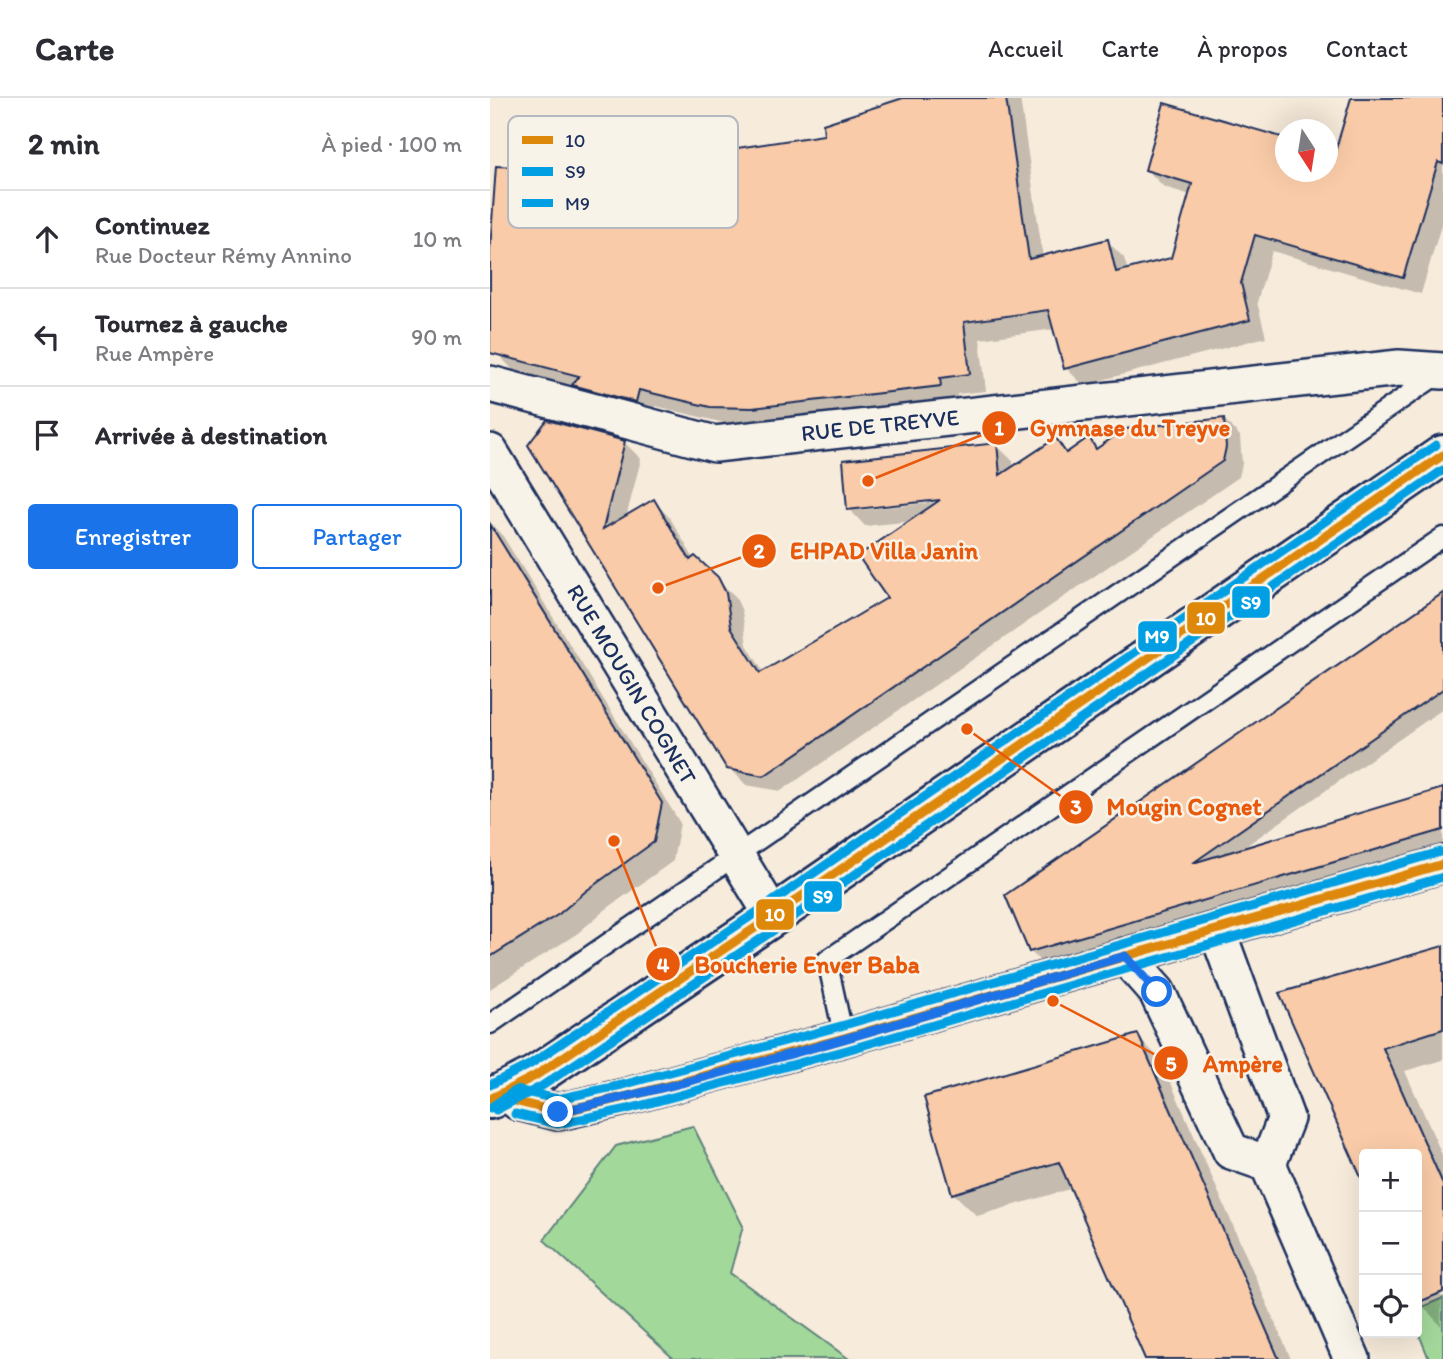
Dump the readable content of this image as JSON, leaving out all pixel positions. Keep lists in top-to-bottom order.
{
  "streets": {
    "street": ["RUE DE TREYVE", "RUE MOUGIN COGNET"]
  },
  "places": [
    "Gymnase du Treyve",
    "EHPAD Villa Janin",
    "Mougin Cognet",
    "Boucherie Enver Baba",
    "Ampère"
  ],
  "lines": ["transit line M9", "transit line 10", "transit line S9"],
  "legend": ["10", "S9", "M9"],
  "north": "bottom",
  "page": {
    "header": "Carte",
    "nav": [
      "Accueil",
      "Carte",
      "À propos",
      "Contact"
    ],
    "heading": ["2 min", "À pied · 100 m"],
    "list": [
      ["Continuez", "Rue Docteur Rémy Annino", "10 m"],
      ["Tournez à gauche", "Rue Ampère", "90 m"],
      "Arrivée à destination"
    ],
    "buttons": ["Enregistrer", "Partager"],
    "map_buttons": ["+", "−"]
  }
}
